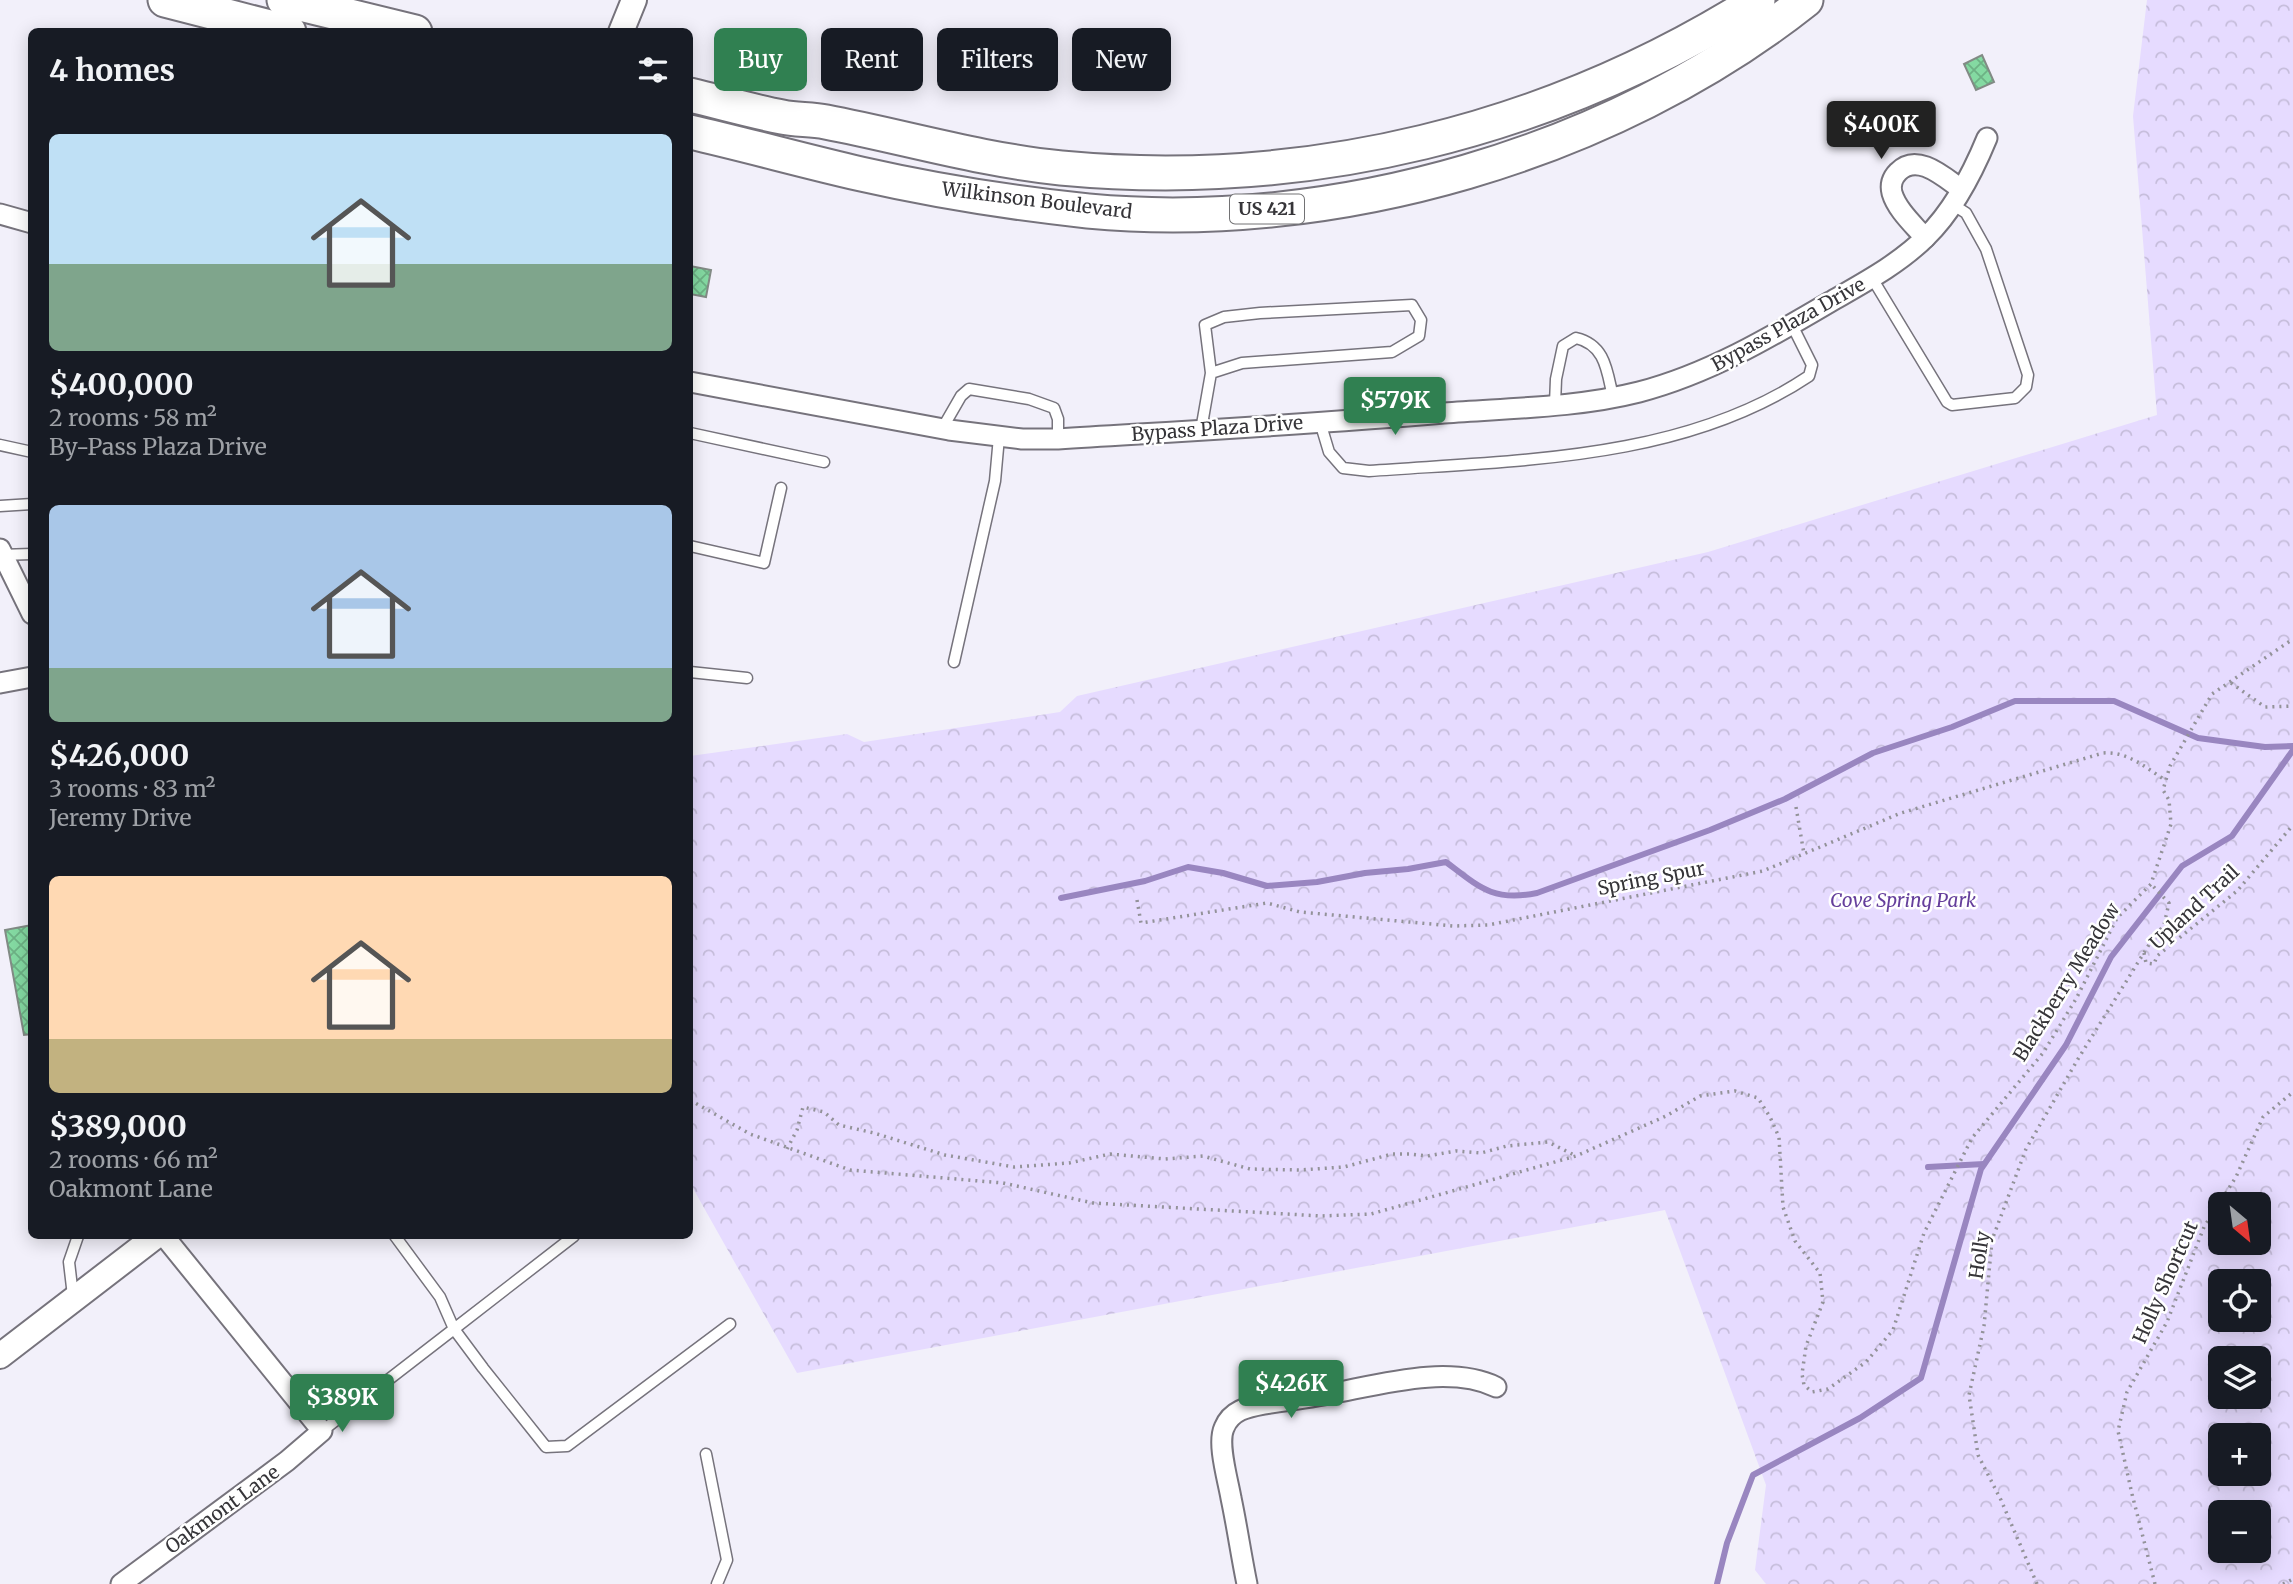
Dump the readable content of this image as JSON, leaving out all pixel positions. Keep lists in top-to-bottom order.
{
  "streets": {
    "highway": ["Wilkinson Boulevard", "US 421"],
    "street": ["Bypass Plaza Drive", "Oakmont Lane"],
    "path": [
      "Spring Spur",
      "Upland Trail",
      "Blackberry Meadow",
      "Holly",
      "Holly Shortcut"
    ]
  },
  "crossings": [
    ["Upland Trail", "Holly"],
    ["Blackberry Meadow", "Holly"]
  ],
  "parks": ["Cove Spring Park"],
  "north": "bottom right",
  "page": {
    "chip": [
      "Buy",
      "Rent",
      "Filters",
      "New"
    ],
    "heading": "4 homes",
    "price": [
      "$400K",
      "$579K",
      "$426K",
      "$389K"
    ],
    "list": [
      {
        "name": "$400,000",
        "note": "2 rooms · 58 m² · By-Pass Plaza Drive"
      },
      {
        "name": "$426,000",
        "note": "3 rooms · 83 m² · Jeremy Drive"
      },
      {
        "name": "$389,000",
        "note": "2 rooms · 66 m² · Oakmont Lane"
      }
    ],
    "map_buttons": ["+", "−"]
  }
}
